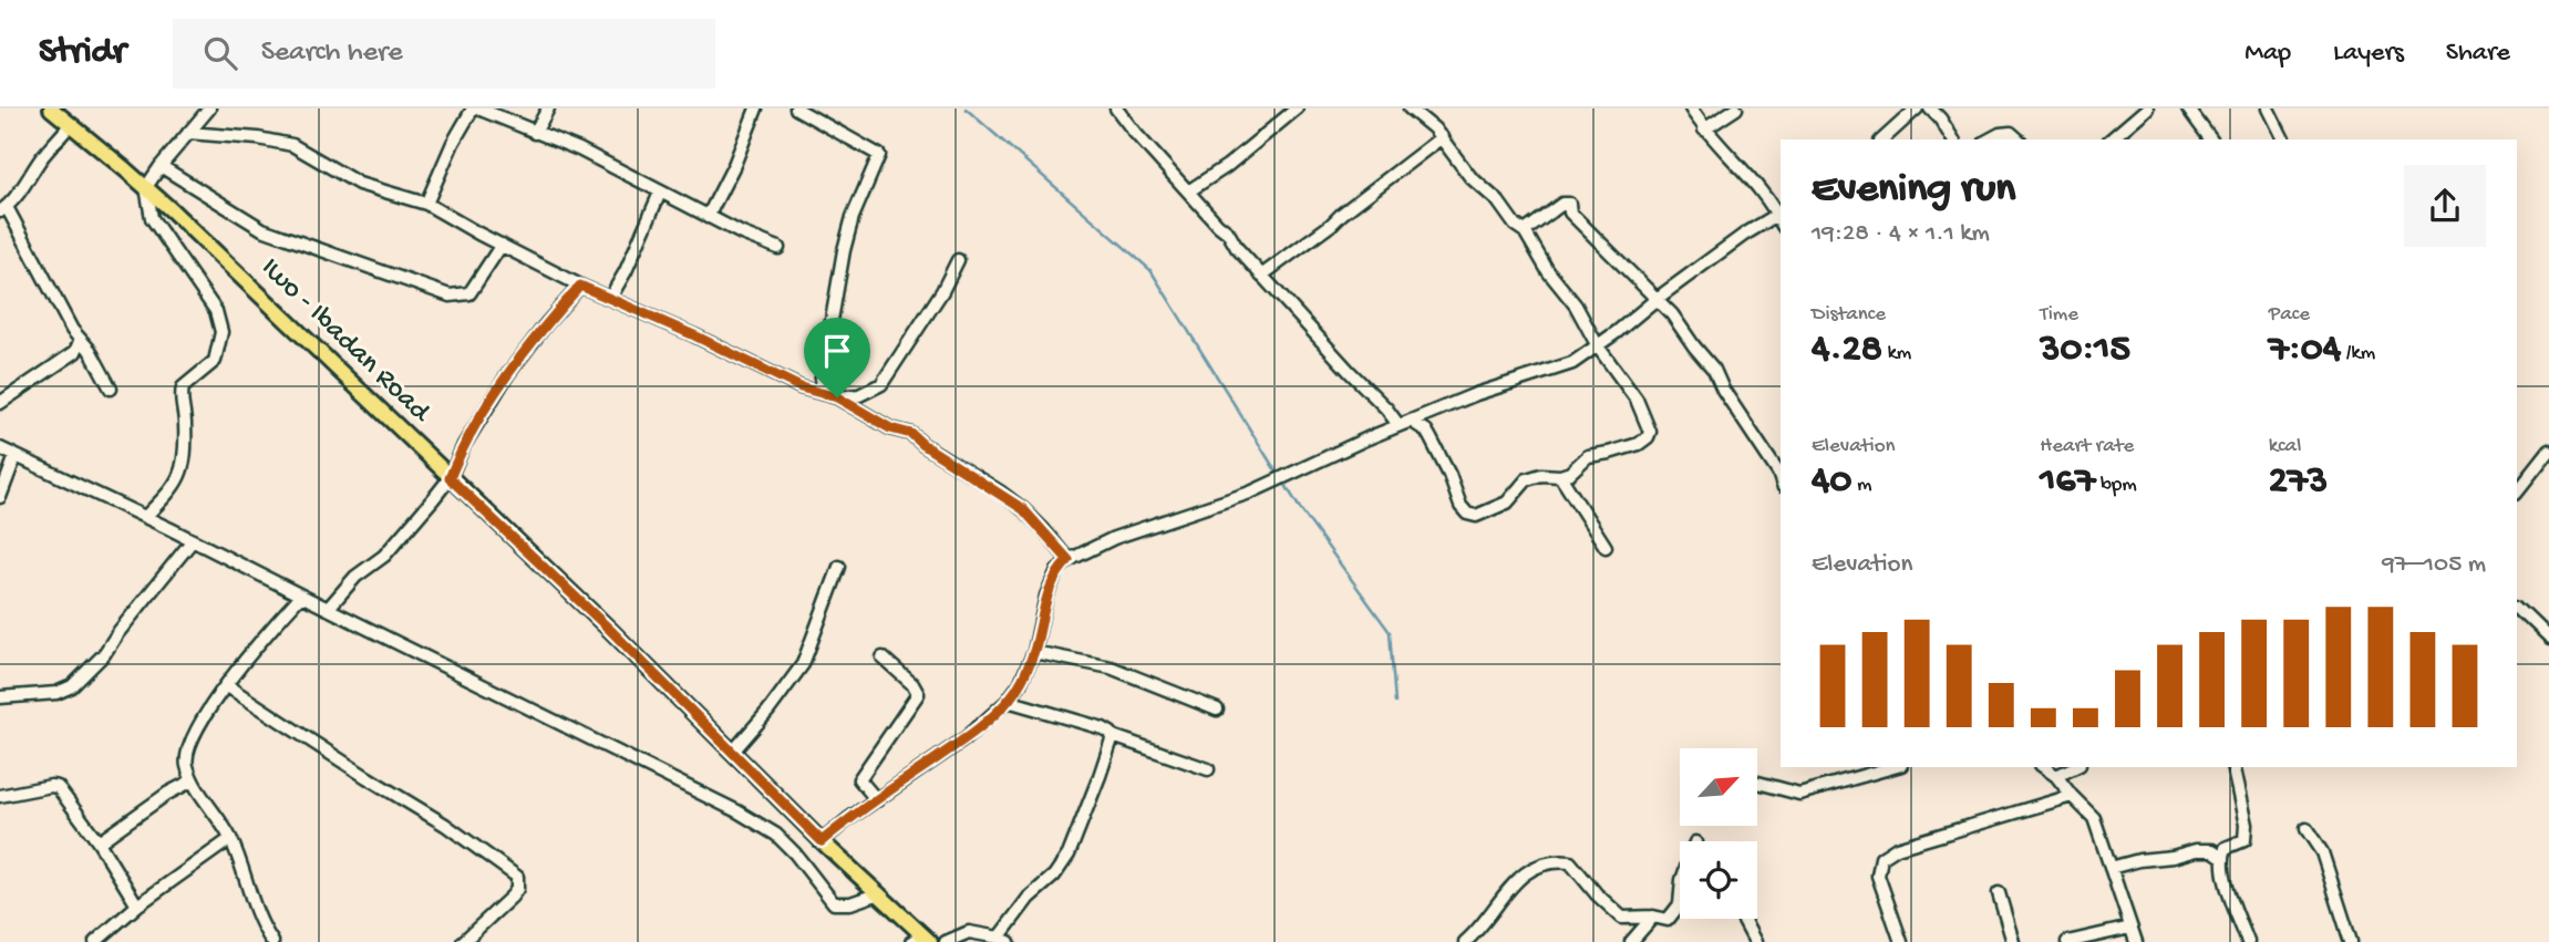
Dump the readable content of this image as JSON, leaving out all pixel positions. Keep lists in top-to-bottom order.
{
  "streets": {
    "main road": ["Iwo - Ibadan Road"]
  },
  "north": "top right",
  "page": {
    "header": "Stridr",
    "search": "Search here",
    "nav": ["Map", "Layers", "Share"],
    "heading": ["Evening run", "19:28 · 4 × 1.1 km"],
    "stats": [
      ["Distance", "4.28 km"],
      ["Time", "30:15"],
      ["Pace", "7:04 /km"],
      ["Elevation", "40 m"],
      ["Heart rate", "167 bpm"],
      ["kcal", "273"]
    ],
    "chart": ["Elevation", "97–105 m"]
  }
}
